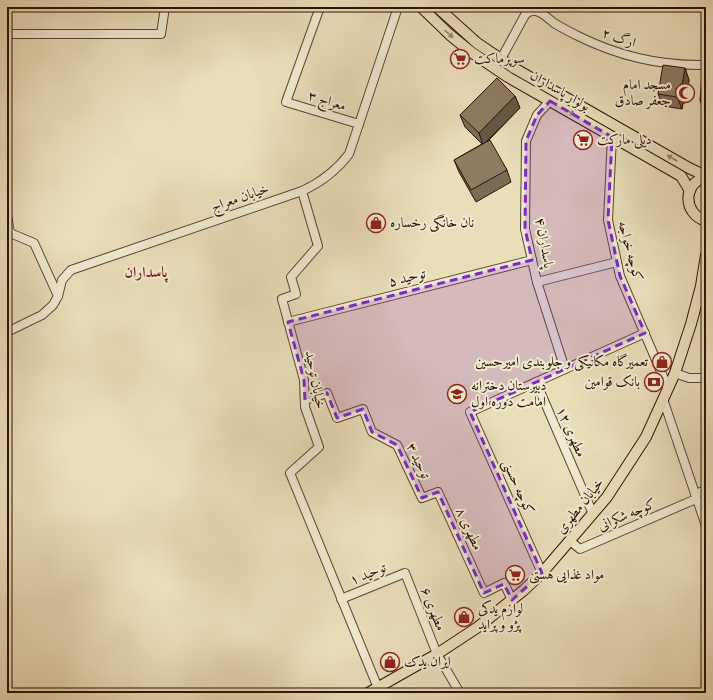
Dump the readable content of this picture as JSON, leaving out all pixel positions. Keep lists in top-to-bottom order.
{
  "streets": {
    "main road": ["بولوار پاسداران", "خیابان مطهری"],
    "street": [
      "ارگ ۲",
      "معراج ۳",
      "خیابان معراج",
      "پاسداران ۴",
      "کوچه خواجه",
      "توحید ۵",
      "خیابان توحید",
      "مطهری ۱۲",
      "توحید ۳",
      "کوچه حسنی",
      "کوچه شکرانی",
      "مطهری ۸",
      "توحید ۱",
      "مطهری ۶"
    ]
  },
  "crossings": [
    ["ارگ ۲", "بولوار پاسداران"],
    ["بولوار پاسداران", "پاسداران ۴"],
    ["بولوار پاسداران", "کوچه خواجه"],
    ["معراج ۳", "خیابان معراج"],
    ["خیابان معراج", "خیابان توحید"],
    ["پاسداران ۴", "توحید ۵"],
    ["کوچه خواجه", "خیابان مطهری"],
    ["توحید ۵", "خیابان توحید"],
    ["خیابان توحید", "توحید ۳"],
    ["خیابان توحید", "خیابان مطهری"],
    ["خیابان توحید", "توحید ۱"],
    ["مطهری ۱۲", "کوچه حسنی"],
    ["مطهری ۱۲", "خیابان مطهری"],
    ["توحید ۳", "مطهری ۸"],
    ["کوچه حسنی", "خیابان مطهری"],
    ["خیابان مطهری", "کوچه شکرانی"],
    ["خیابان مطهری", "مطهری ۸"],
    ["خیابان مطهری", "مطهری ۶"],
    ["توحید ۱", "مطهری ۶"]
  ],
  "districts": ["پاسداران"],
  "places": {
    "supermarket": ["سوپرماکت", "دیلی مارکت", "مواد غذایی هستی"],
    "mosque": ["مسجد امام جعفر صادق"],
    "shop": [
      "نان خانگی رخساره",
      "تعمیرگاه مکانیکی و جلوبندی امیرحسین",
      "لوازم یدکی پژو و پراید",
      "ایران یدک"
    ],
    "bank": ["بانک قوامین"],
    "school or university": ["دبیرستان دخترانه امامت دوره اول"]
  }
}
